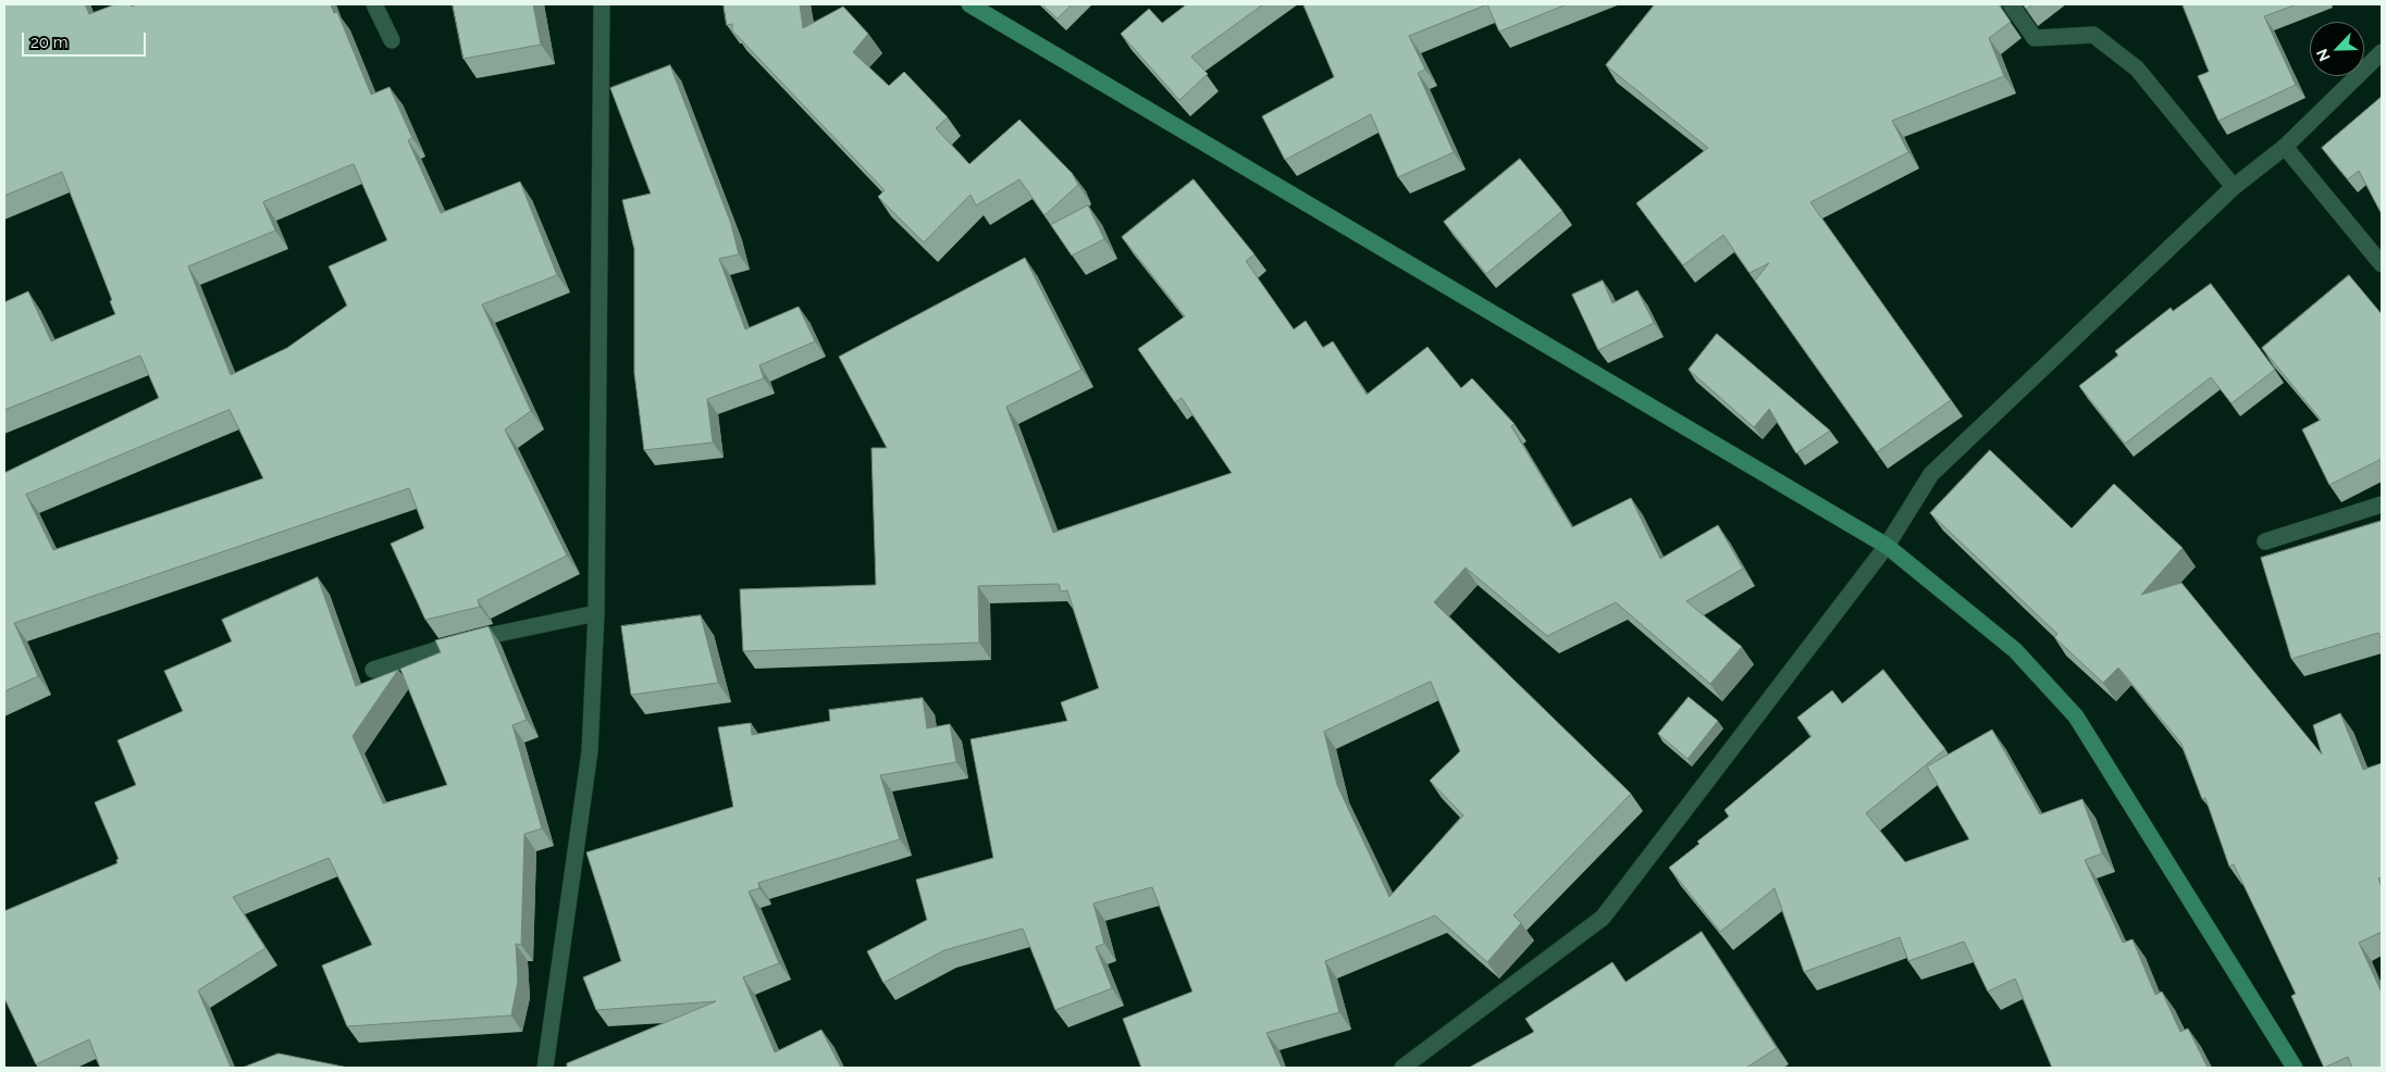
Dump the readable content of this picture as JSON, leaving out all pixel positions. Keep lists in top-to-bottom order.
{
  "scale_bar": "20 m",
  "north": "bottom left"
}
